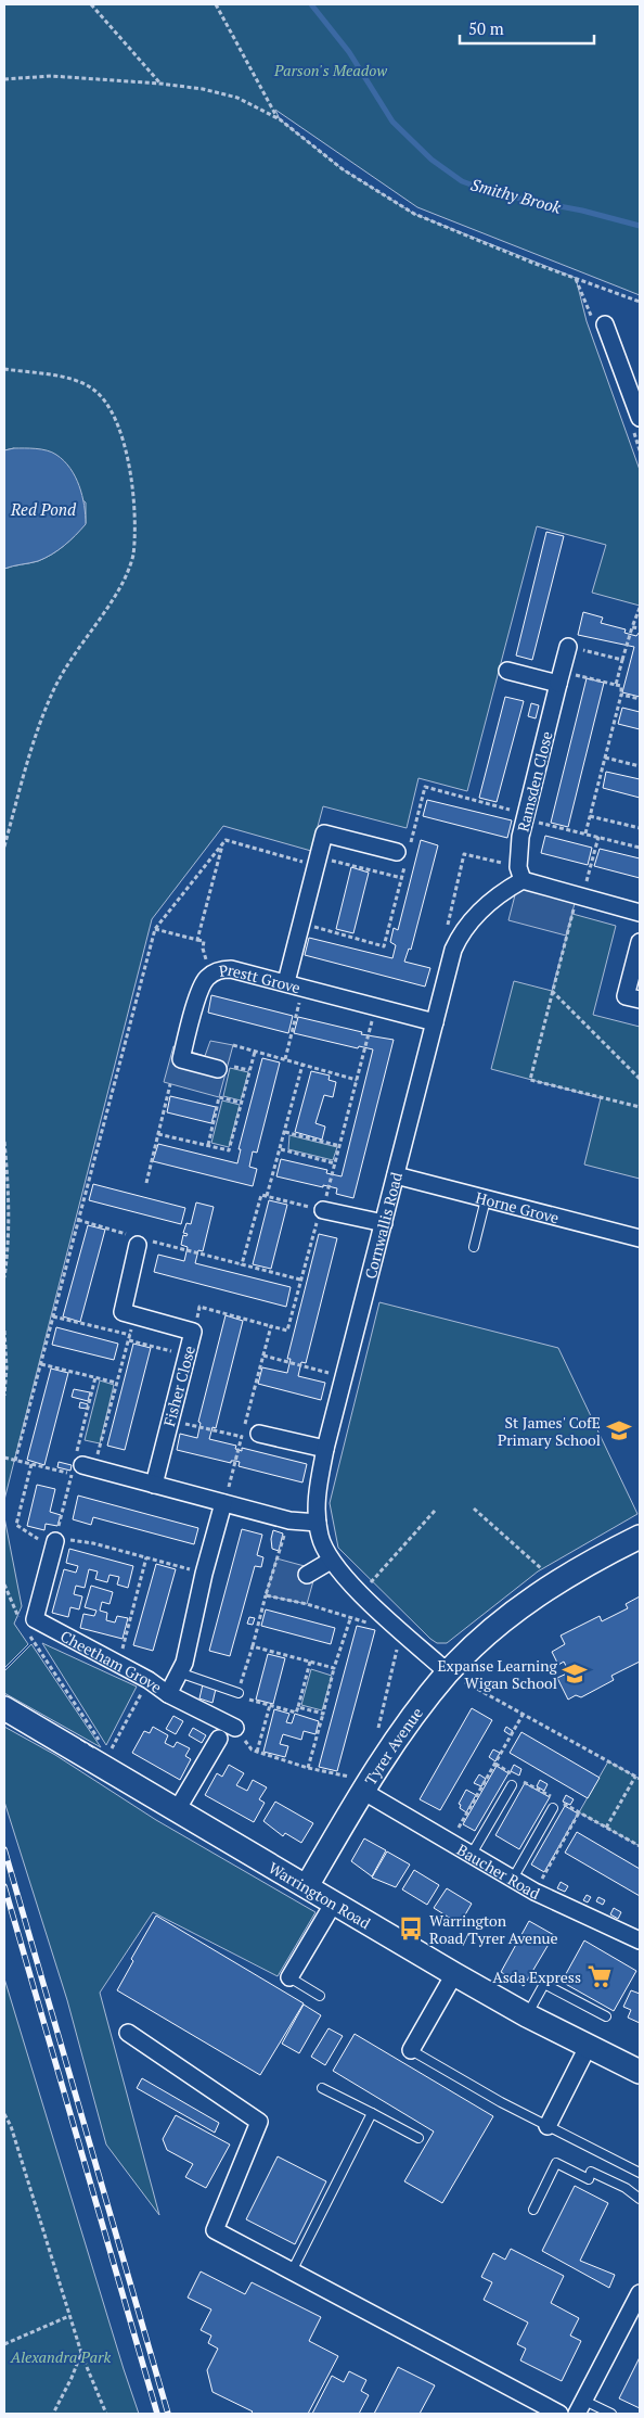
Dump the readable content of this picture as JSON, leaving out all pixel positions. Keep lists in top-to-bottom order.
{
  "streets": {
    "main road": ["Tyrer Avenue", "Warrington Road"],
    "street": [
      "Ramsden Close",
      "Prestt Grove",
      "Horne Grove",
      "Cornwallis Road",
      "Fisher Close",
      "Cheetham Grove",
      "Baucher Road"
    ]
  },
  "crossings": [
    ["Ramsden Close", "Cornwallis Road"],
    ["Prestt Grove", "Cornwallis Road"],
    ["Horne Grove", "Cornwallis Road"],
    ["Cornwallis Road", "Tyrer Avenue"],
    ["Tyrer Avenue", "Baucher Road"],
    ["Tyrer Avenue", "Warrington Road"]
  ],
  "water": ["Smithy Brook", "Red Pond"],
  "parks": ["Parson's Meadow", "Alexandra Park"],
  "places": {
    "school or university": ["St James' CofE Primary School", "Expanse Learning Wigan School"],
    "bus stop": ["Warrington Road/Tyrer Avenue"],
    "supermarket": ["Asda Express"]
  },
  "scale_bar": "50 m"
}
